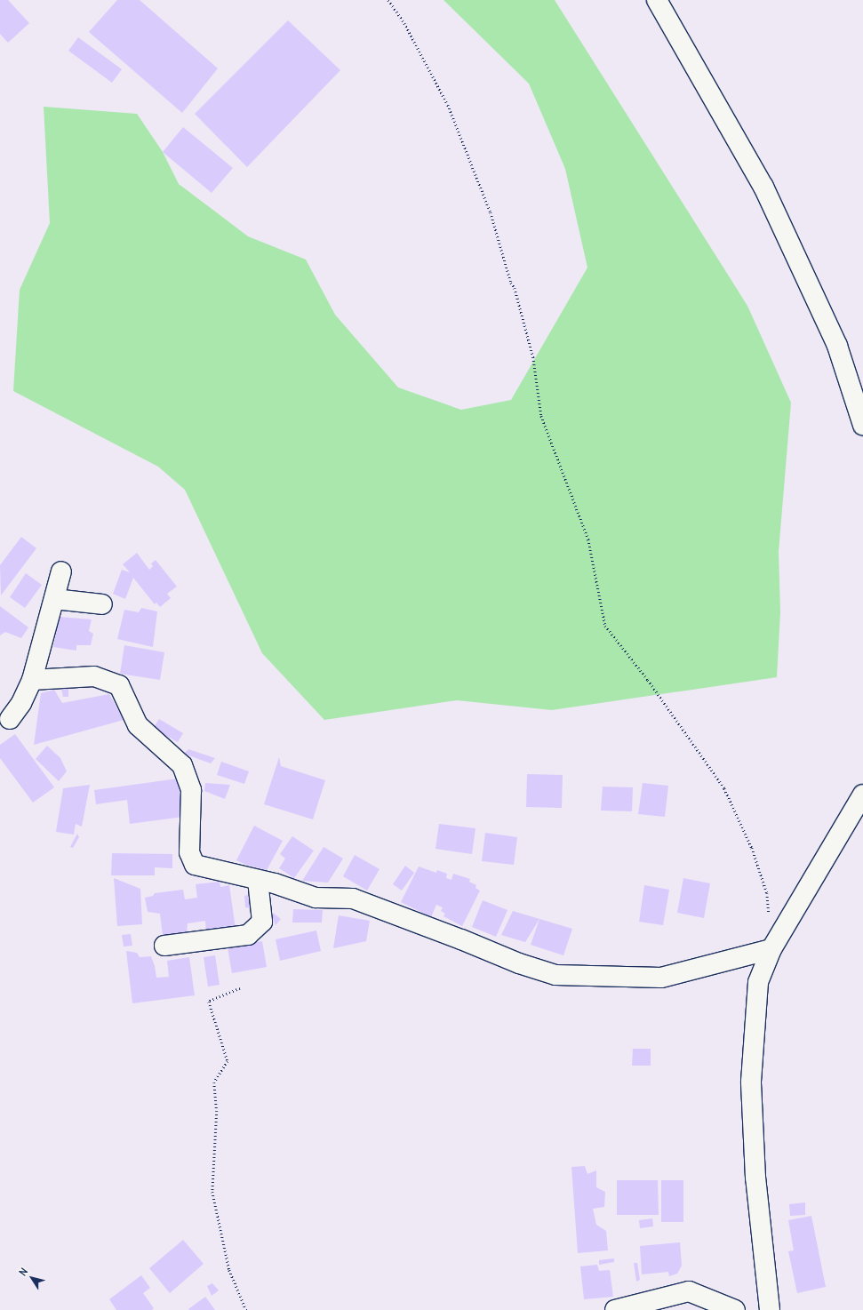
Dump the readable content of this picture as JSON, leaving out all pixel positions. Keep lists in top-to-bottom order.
{
  "north": "top left"
}
